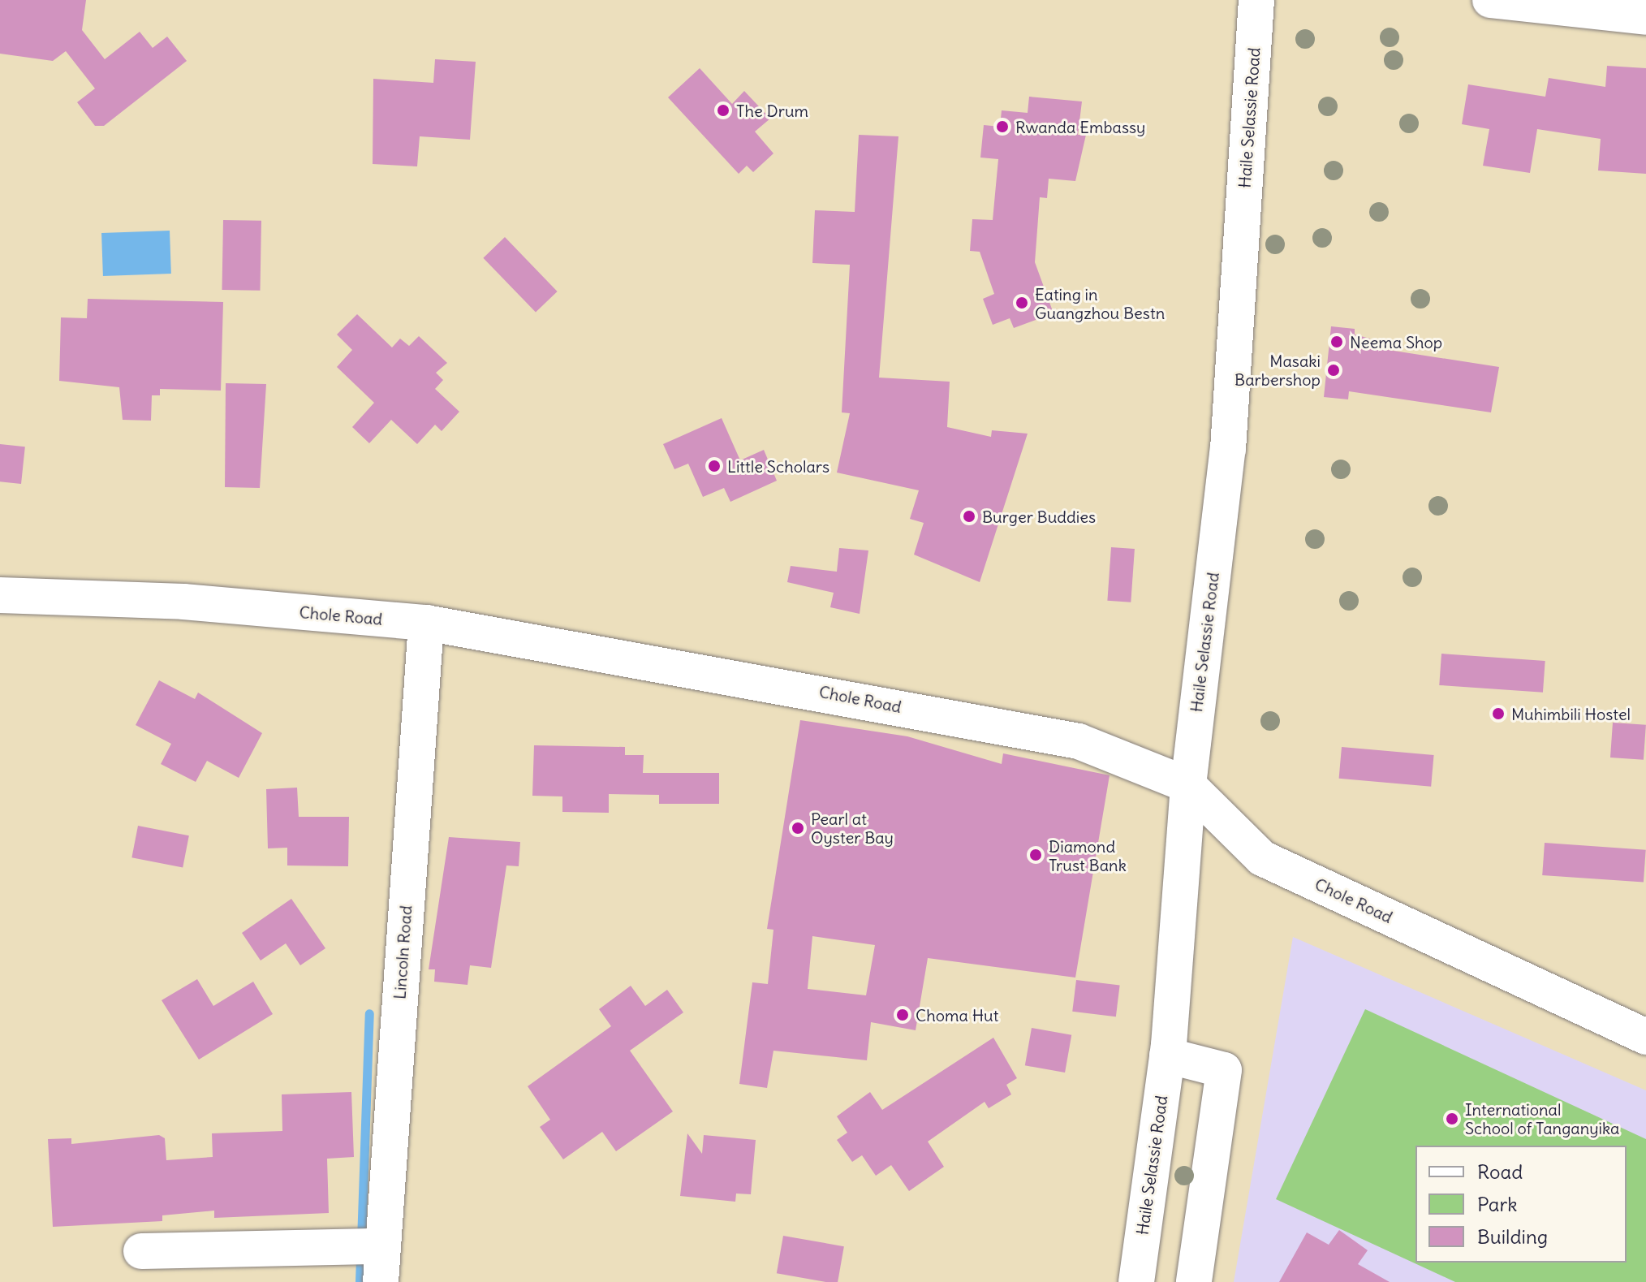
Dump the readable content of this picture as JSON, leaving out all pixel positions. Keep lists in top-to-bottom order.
{
  "streets": {
    "street": ["Haile Selassie Road", "Chole Road", "Lincoln Road"]
  },
  "crossings": [
    ["Haile Selassie Road", "Chole Road"],
    ["Chole Road", "Lincoln Road"]
  ],
  "places": [
    "The Drum",
    "Rwanda Embassy",
    "Eating in Guangzhou Bestn",
    "Neema Shop",
    "Masaki Barbershop",
    "Little Scholars",
    "Burger Buddies",
    "Muhimbili Hostel",
    "Pearl at Oyster Bay",
    "Diamond Trust Bank",
    "Choma Hut",
    "International School of Tanganyika"
  ],
  "legend": ["Road", "Park", "Building"]
}
